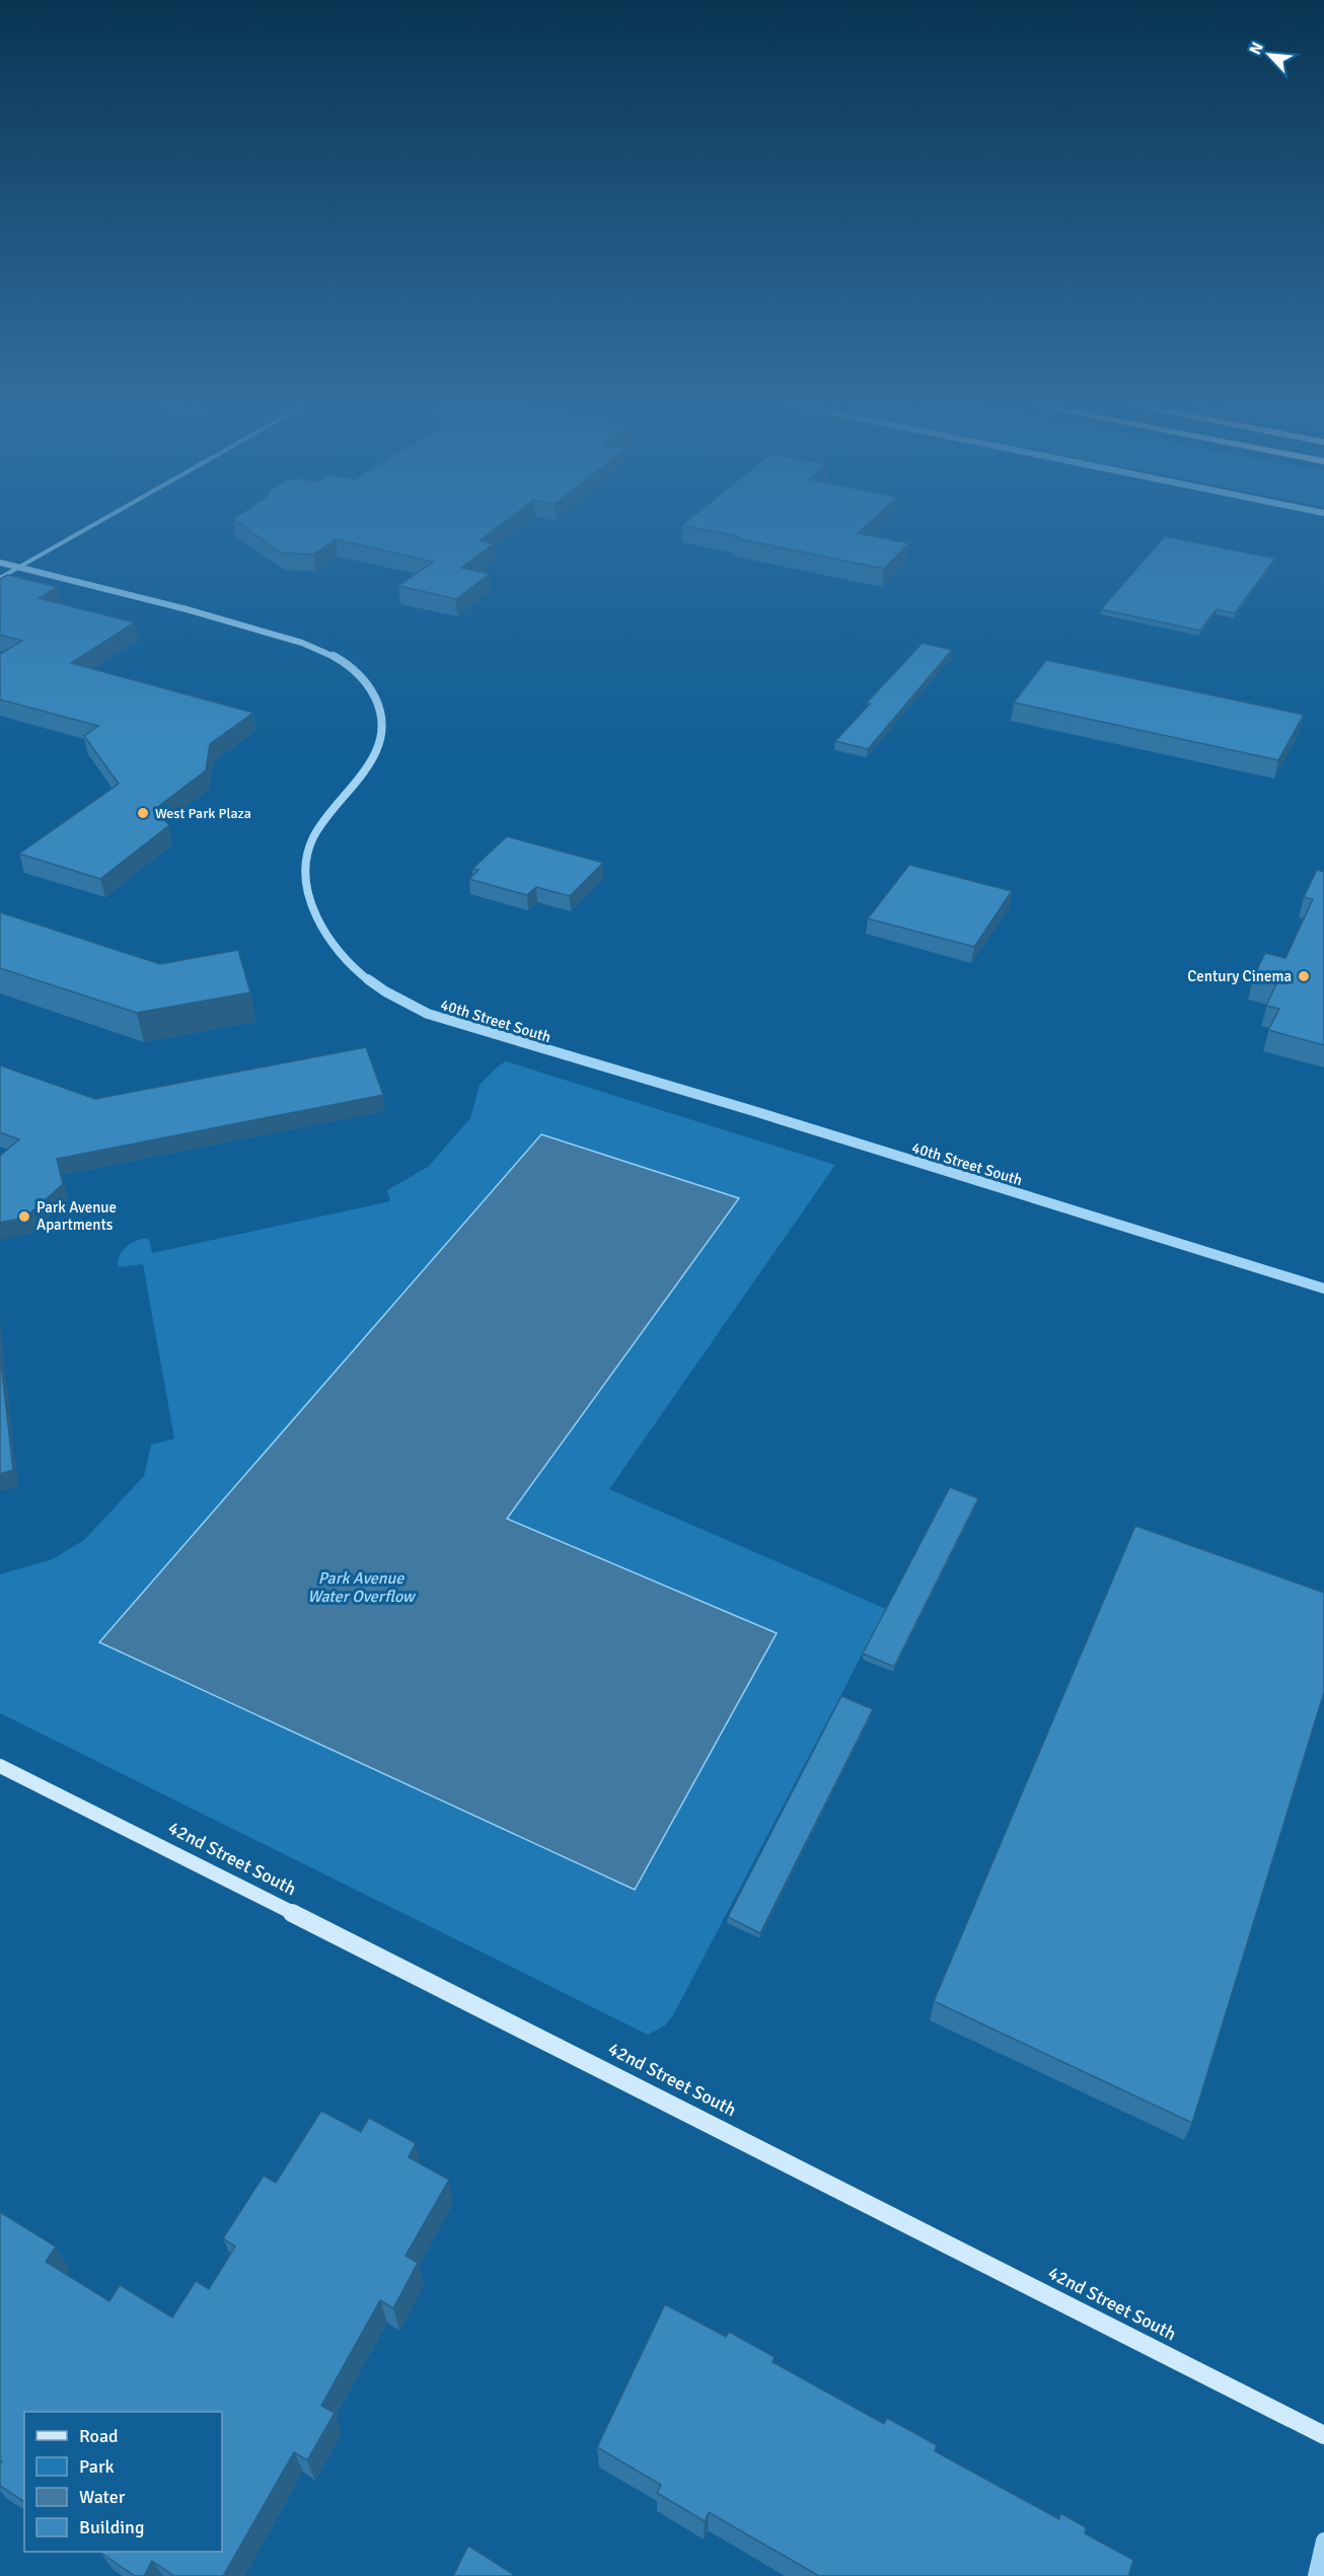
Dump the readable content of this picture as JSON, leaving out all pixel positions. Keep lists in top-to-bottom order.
{
  "streets": {
    "main road": ["42nd Street South"],
    "street": ["40th Street South"]
  },
  "water": ["Park Avenue Water Overflow"],
  "places": ["West Park Plaza", "Century Cinema", "Park Avenue Apartments"],
  "legend": [
    "Road",
    "Park",
    "Water",
    "Building"
  ],
  "north": "top left"
}
